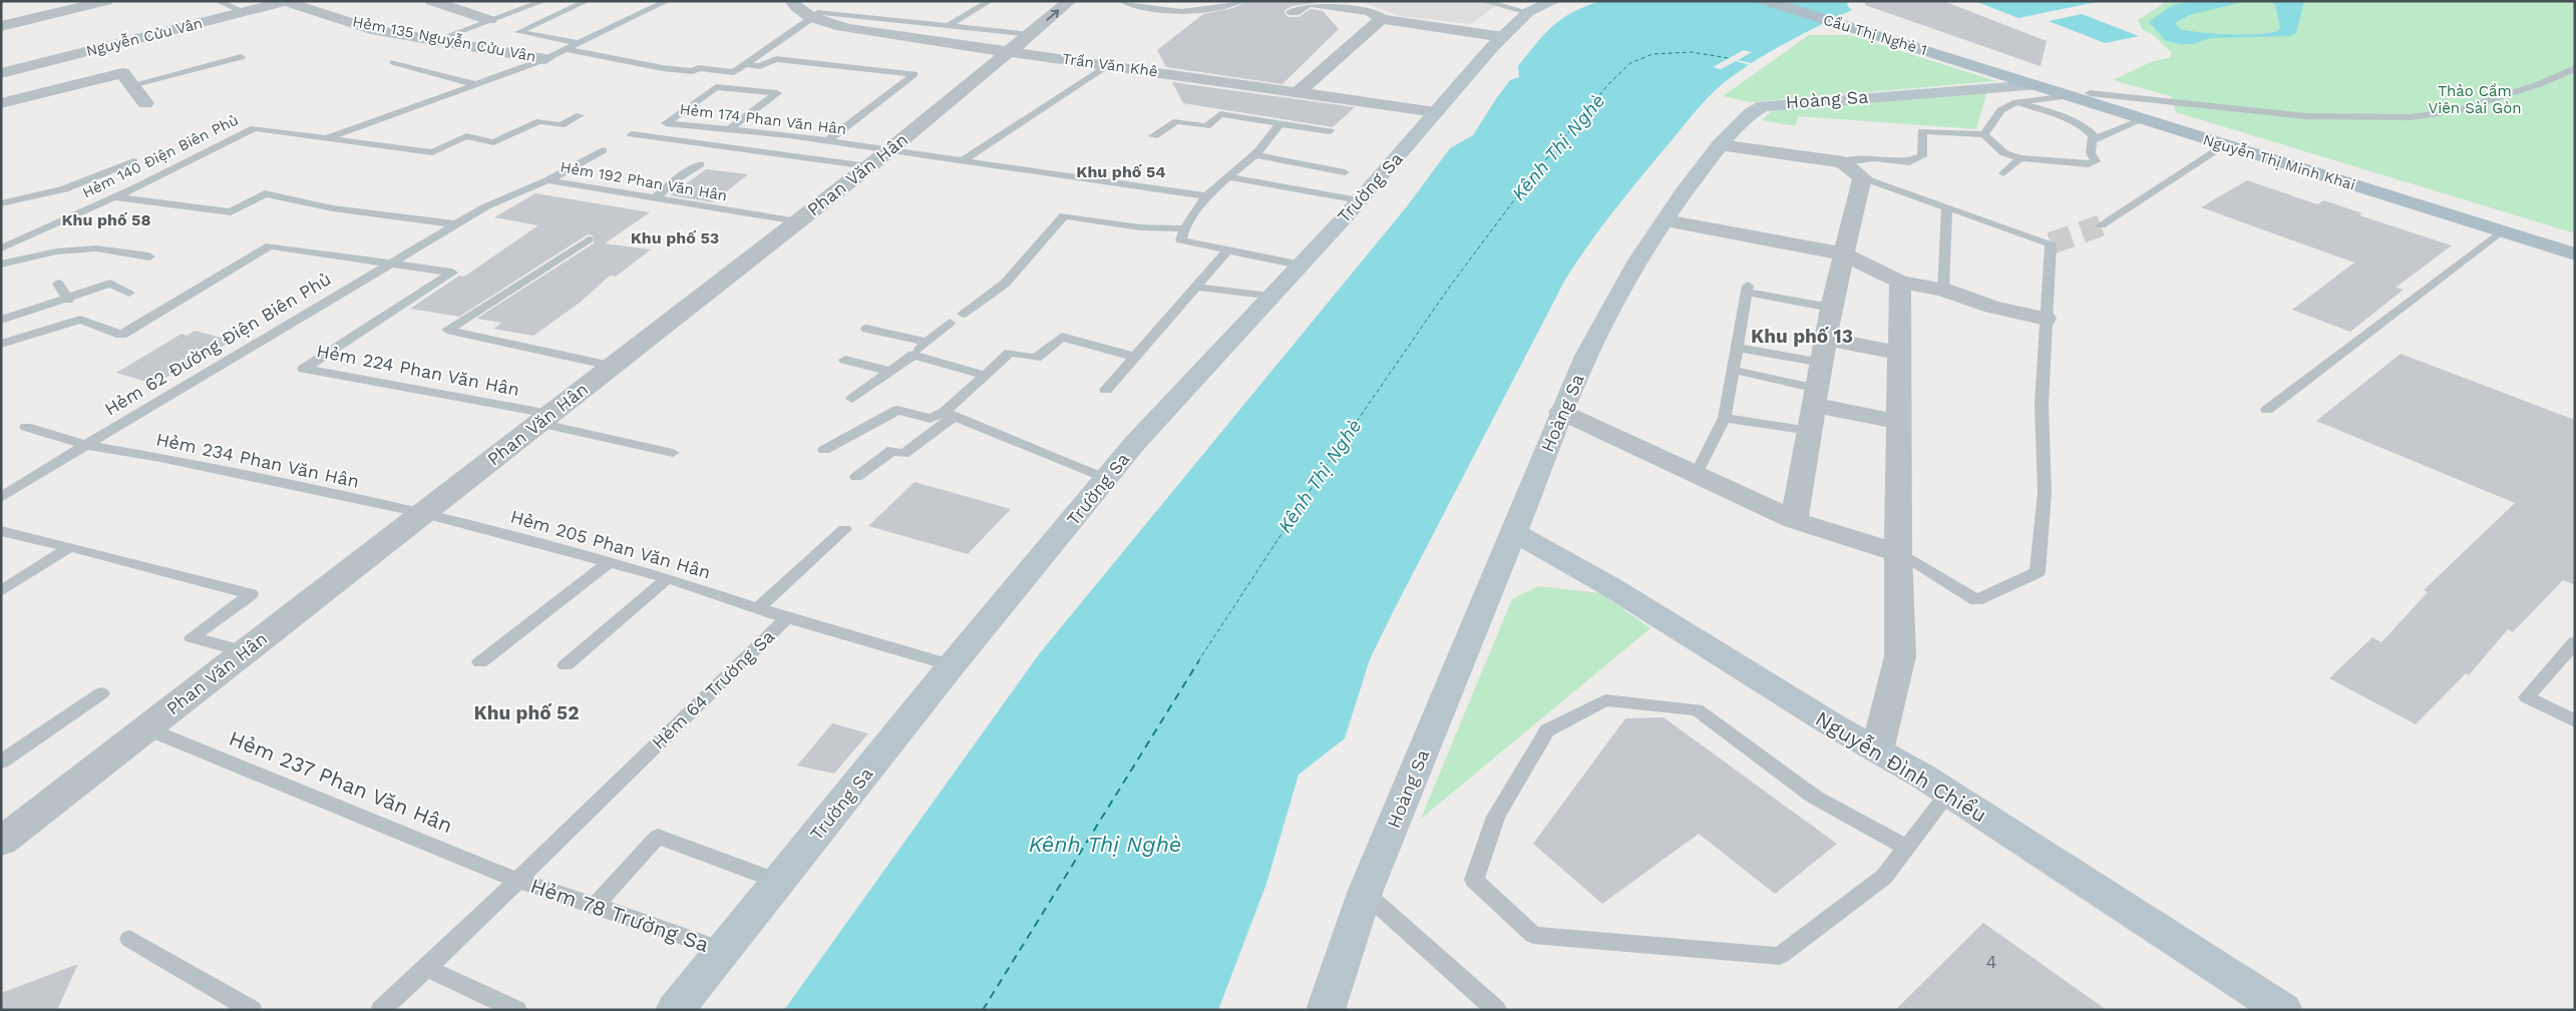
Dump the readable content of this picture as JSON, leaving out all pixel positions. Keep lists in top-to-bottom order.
{
  "streets": {
    "main road": ["Cầu Thị Nghè 1", "Nguyễn Thị Minh Khai"],
    "street": [
      "Nguyễn Cửu Vân",
      "Hẻm 135 Nguyễn Cửu Vân",
      "Trần Văn Khê",
      "Hoàng Sa",
      "Phan Văn Hân",
      "Trường Sa",
      "Nguyễn Đình Chiểu"
    ],
    "lane": [
      "Hẻm 174 Phan Văn Hân",
      "Hẻm 140 Điện Biên Phủ",
      "Hẻm 192 Phan Văn Hân",
      "Hẻm 62 Đường Điện Biên Phủ",
      "Hẻm 224 Phan Văn Hân",
      "Hẻm 234 Phan Văn Hân",
      "Hẻm 205 Phan Văn Hân",
      "Hẻm 64 Trường Sa",
      "Hẻm 237 Phan Văn Hân",
      "Hẻm 78 Trường Sa"
    ]
  },
  "crossings": [
    ["Cầu Thị Nghè 1", "Nguyễn Thị Minh Khai"],
    ["Nguyễn Cửu Vân", "Hẻm 135 Nguyễn Cửu Vân"],
    ["Hẻm 135 Nguyễn Cửu Vân", "Hẻm 140 Điện Biên Phủ"],
    ["Trần Văn Khê", "Phan Văn Hân"],
    ["Trần Văn Khê", "Trường Sa"],
    ["Hoàng Sa", "Nguyễn Thị Minh Khai"],
    ["Hoàng Sa", "Nguyễn Đình Chiểu"],
    ["Hẻm 174 Phan Văn Hân", "Phan Văn Hân"],
    ["Phan Văn Hân", "Hẻm 192 Phan Văn Hân"],
    ["Phan Văn Hân", "Hẻm 224 Phan Văn Hân"],
    ["Phan Văn Hân", "Hẻm 234 Phan Văn Hân"],
    ["Phan Văn Hân", "Hẻm 205 Phan Văn Hân"],
    ["Phan Văn Hân", "Hẻm 237 Phan Văn Hân"],
    ["Hẻm 192 Phan Văn Hân", "Hẻm 62 Đường Điện Biên Phủ"],
    ["Trường Sa", "Hẻm 64 Trường Sa"],
    ["Trường Sa", "Hẻm 78 Trường Sa"],
    ["Hẻm 62 Đường Điện Biên Phủ", "Hẻm 224 Phan Văn Hân"],
    ["Hẻm 62 Đường Điện Biên Phủ", "Hẻm 234 Phan Văn Hân"],
    ["Hẻm 234 Phan Văn Hân", "Hẻm 205 Phan Văn Hân"],
    ["Hẻm 205 Phan Văn Hân", "Hẻm 64 Trường Sa"],
    ["Hẻm 64 Trường Sa", "Hẻm 237 Phan Văn Hân"],
    ["Hẻm 64 Trường Sa", "Hẻm 78 Trường Sa"],
    ["Hẻm 237 Phan Văn Hân", "Hẻm 78 Trường Sa"]
  ],
  "districts": [
    "Khu phố 54",
    "Khu phố 58",
    "Khu phố 53",
    "Khu phố 13",
    "Khu phố 52"
  ],
  "water": ["Kênh Thị Nghè"],
  "parks": ["Thảo Cầm Viên Sài Gòn"],
  "house_numbers": ["4"]
}
